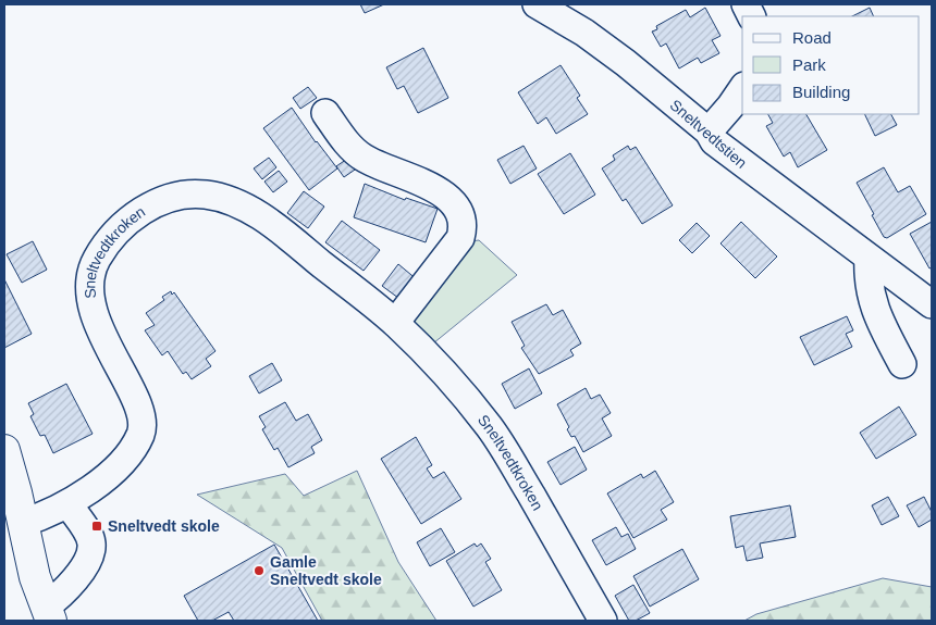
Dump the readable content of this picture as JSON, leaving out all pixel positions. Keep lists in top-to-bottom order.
{
  "streets": {
    "street": ["Sneltvedtstien", "Sneltvedtkroken"]
  },
  "places": {
    "transit": ["Sneltvedt skole"],
    "other": ["Gamle Sneltvedt skole"]
  },
  "legend": ["Road", "Park", "Building"]
}
